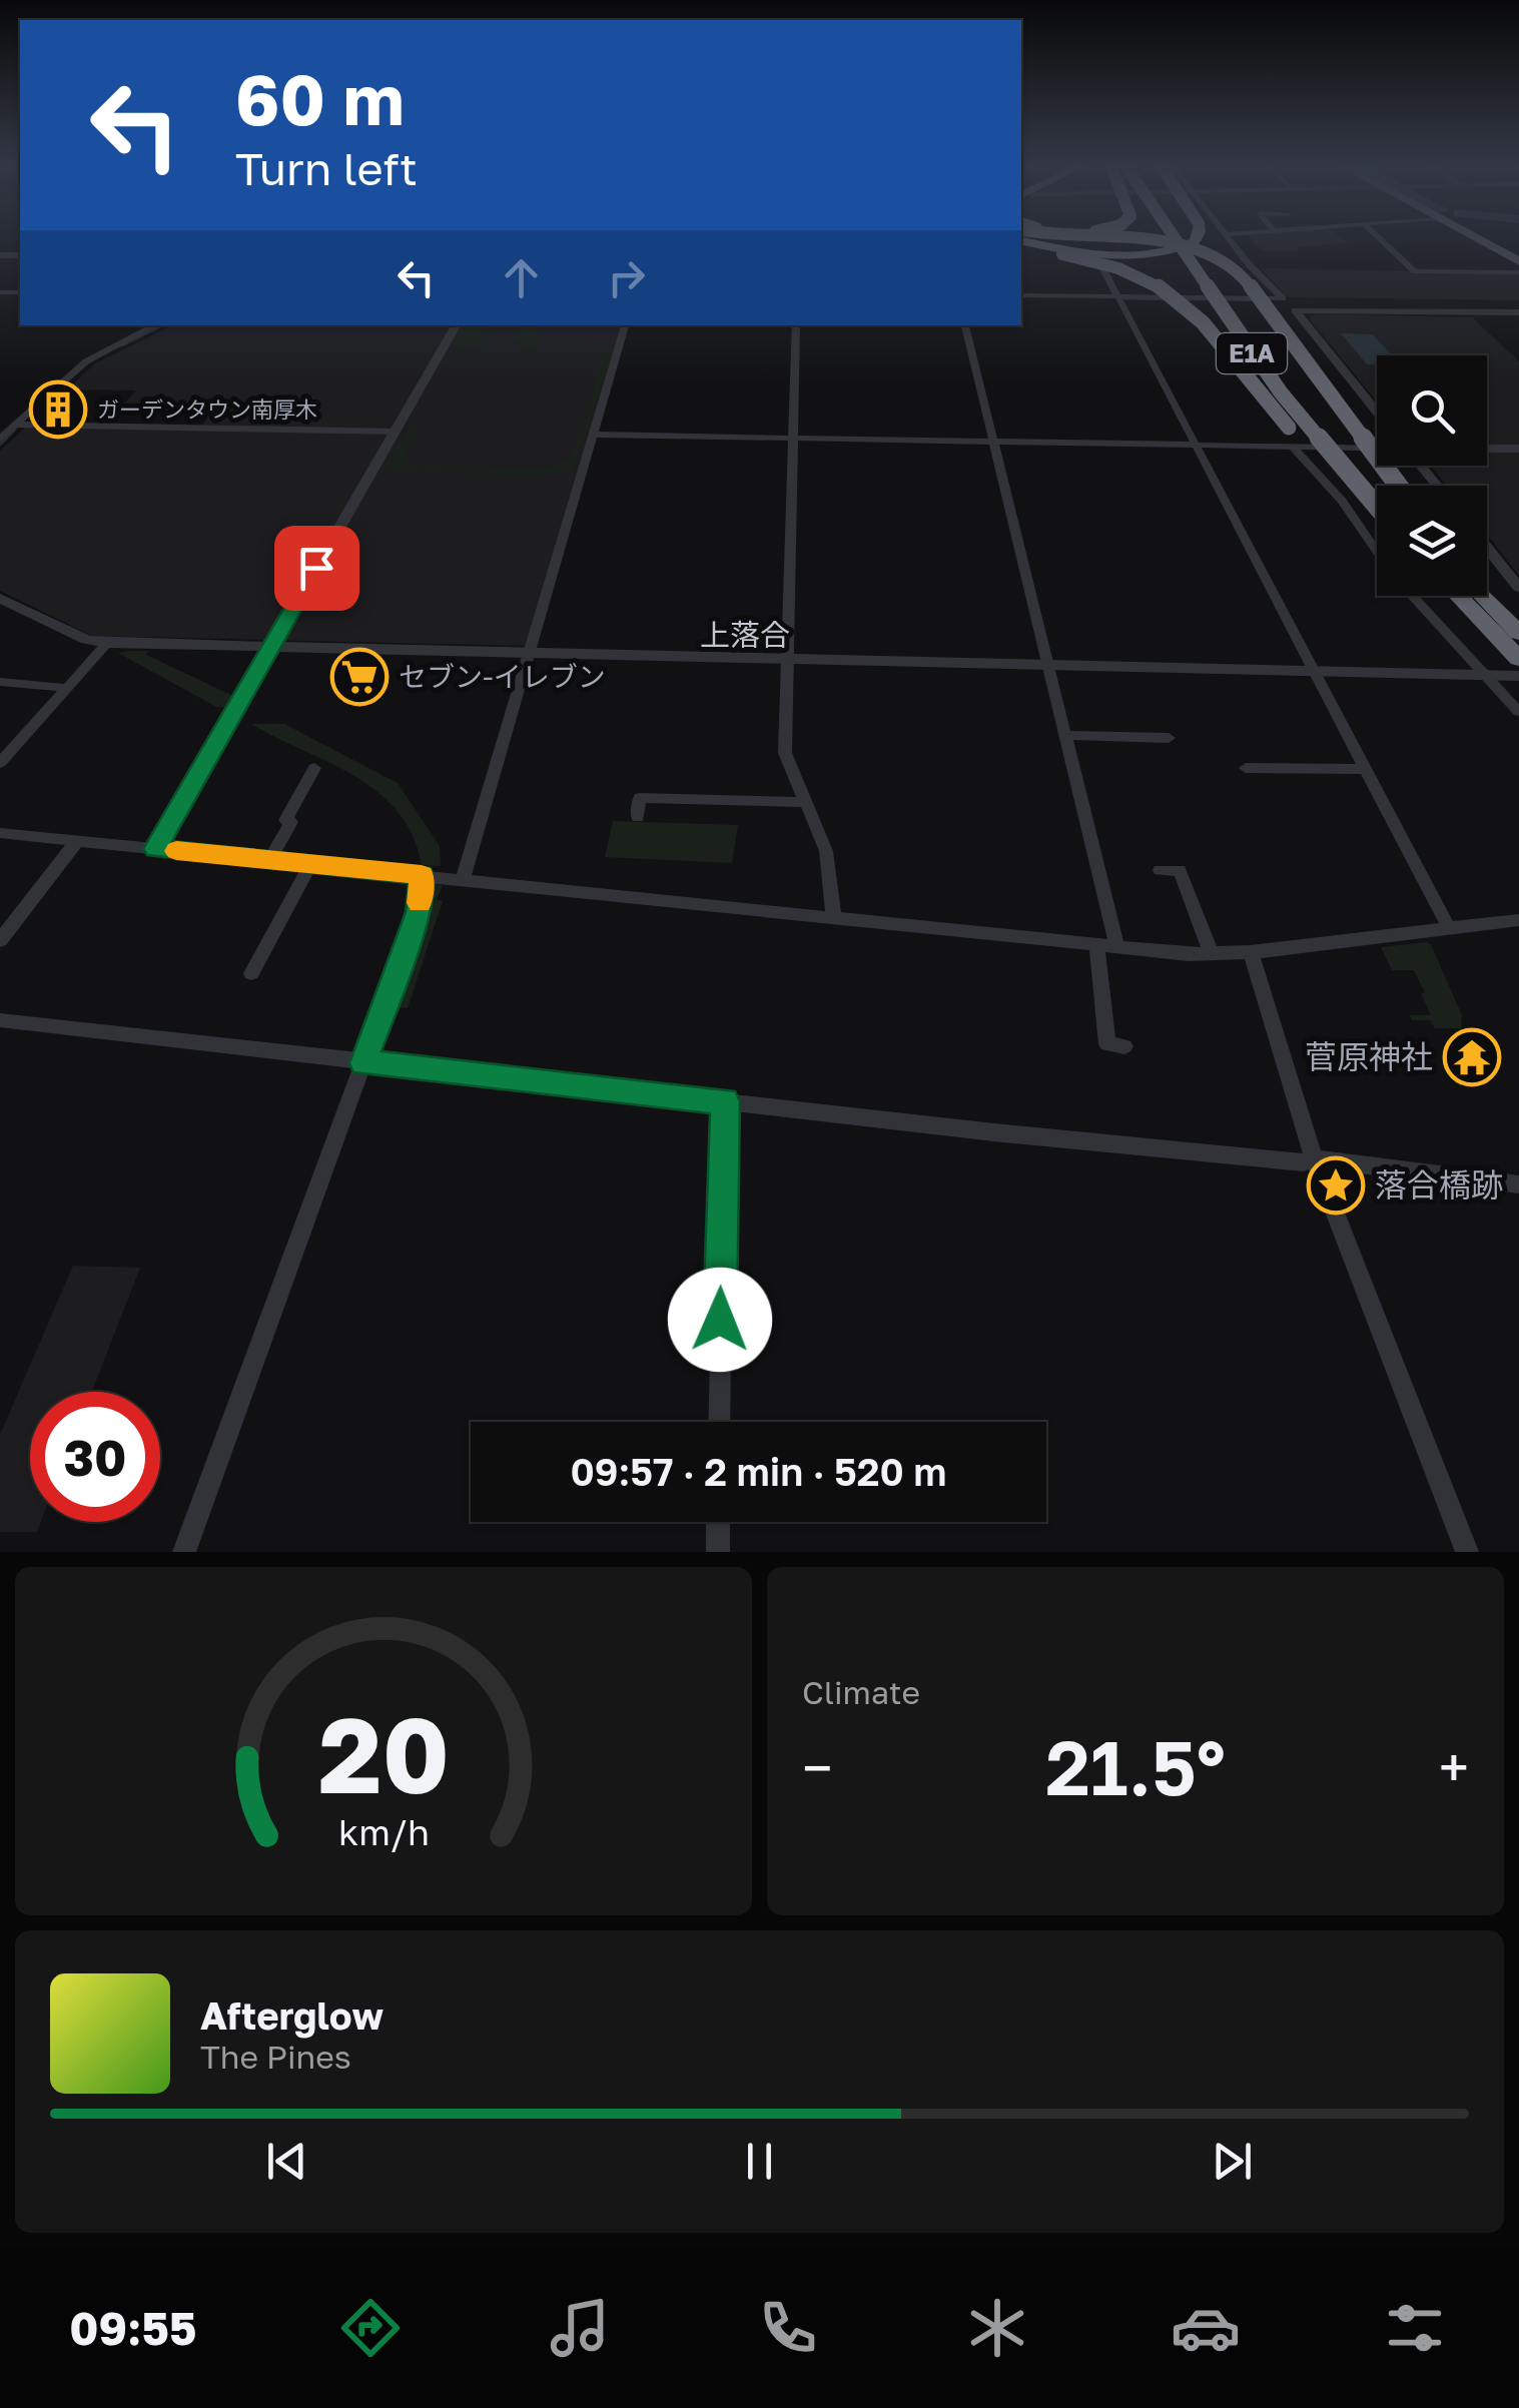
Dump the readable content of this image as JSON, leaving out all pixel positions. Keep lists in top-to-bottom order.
{
  "streets": {
    "highway": ["E1A"]
  },
  "districts": ["上落合"],
  "places": {
    "building": ["ガーデンタウン南厚木"],
    "supermarket": ["セブン-イレブン"],
    "temple": ["菅原神社"],
    "place": ["落合橋跡"]
  },
  "page": {
    "turn": ["60 m", "Turn left"],
    "limit": "30",
    "trip": "09:57 · 2 min · 520 m",
    "tile": "Climate",
    "heat": ["−", "21.5°", "+"],
    "song": ["Afterglow", "The Pines"],
    "tabs": "09:55",
    "gauge": ["20", "km/h"]
  }
}
